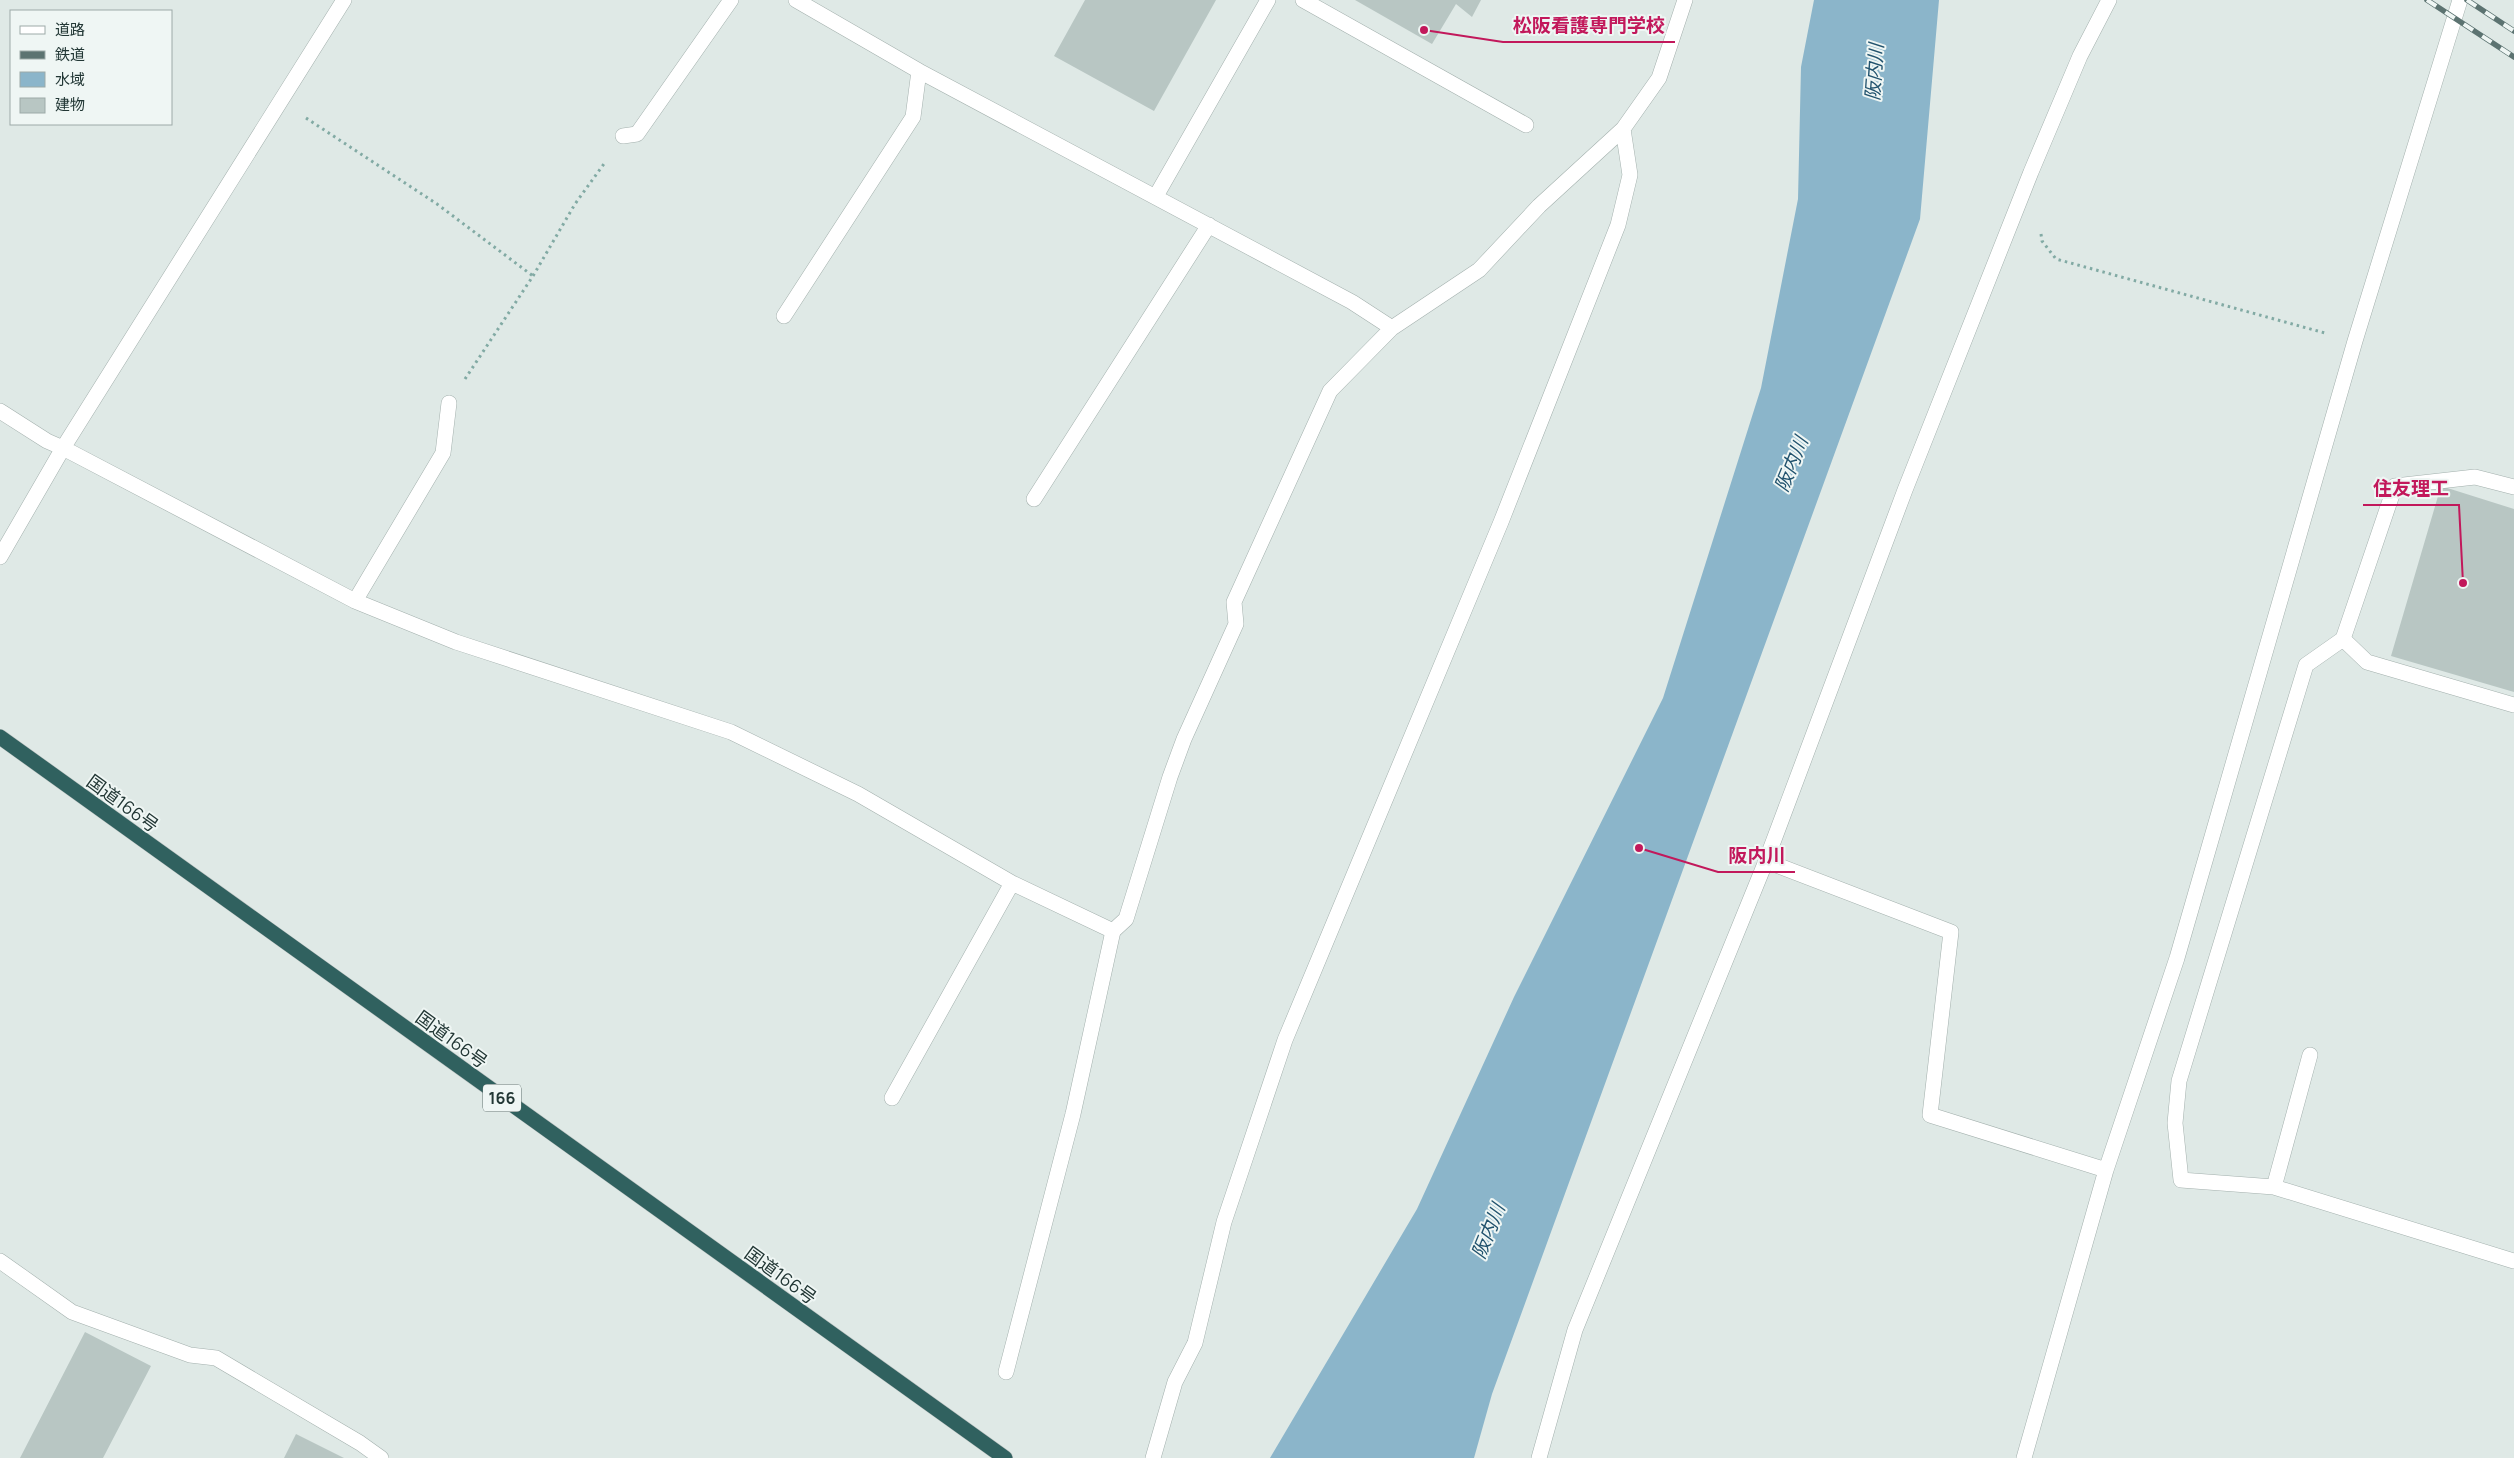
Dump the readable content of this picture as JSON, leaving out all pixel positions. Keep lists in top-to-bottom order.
{
  "streets": {
    "highway": ["国道166号", "166"]
  },
  "water": ["阪内川"],
  "places": ["松阪看護専門学校", "住友理工", "阪内川"],
  "legend": [
    "道路",
    "鉄道",
    "水域",
    "建物"
  ]
}
